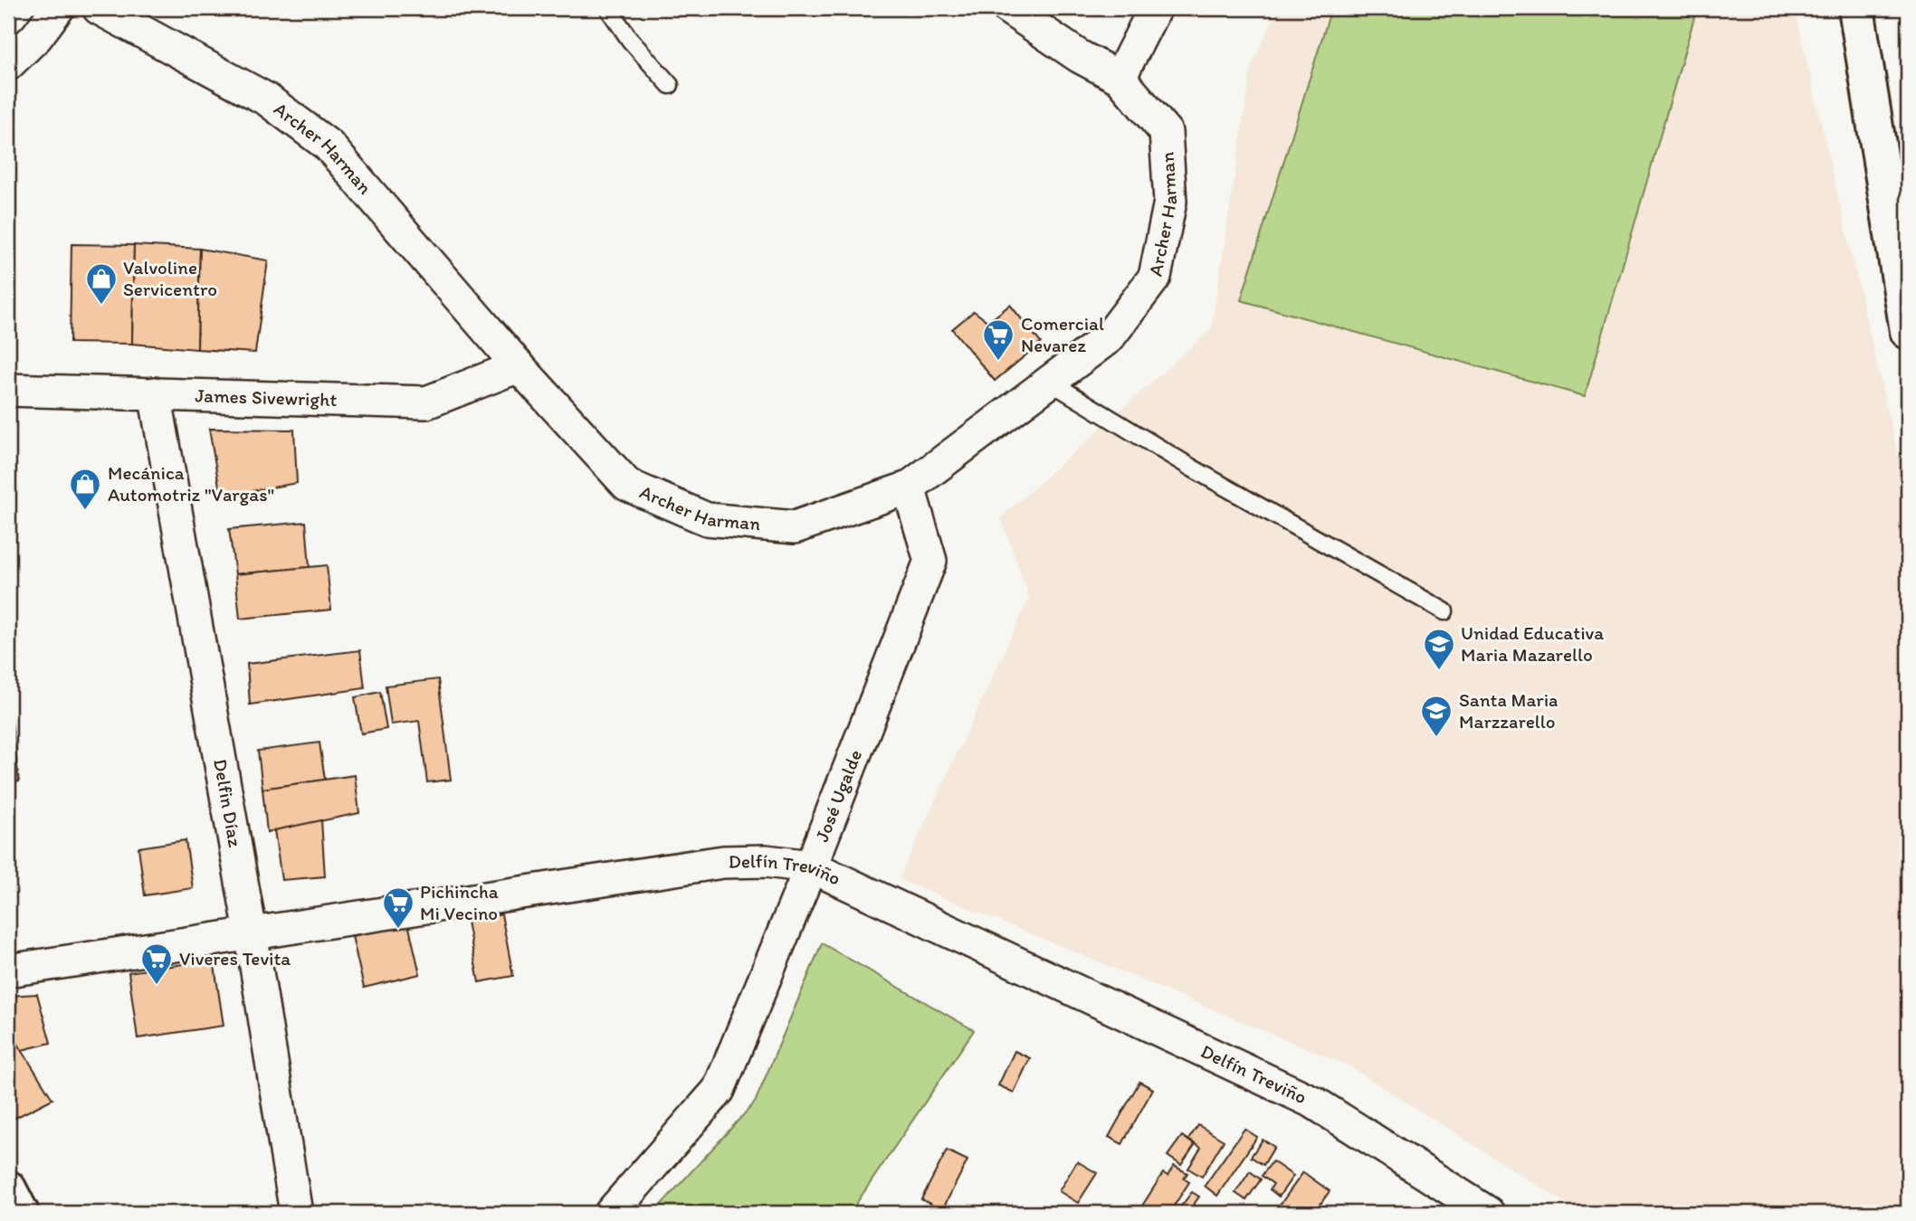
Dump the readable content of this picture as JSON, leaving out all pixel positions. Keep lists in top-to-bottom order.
{
  "streets": {
    "street": [
      "Archer Harman",
      "James Sivewright",
      "José Ugalde",
      "Delfin Díaz",
      "Delfín Treviño"
    ]
  },
  "crossings": [
    ["Archer Harman", "James Sivewright"],
    ["Archer Harman", "José Ugalde"],
    ["James Sivewright", "Delfin Díaz"],
    ["José Ugalde", "Delfín Treviño"],
    ["Delfin Díaz", "Delfín Treviño"]
  ],
  "places": {
    "shop": ["Valvoline Servicentro", "Mecánica Automotriz \"Vargas\""],
    "supermarket": ["Comercial Nevarez", "Pichincha Mi Vecino", "Viveres Tevita"],
    "school or university": ["Unidad Educativa Maria Mazarello", "Santa Maria Marzzarello"]
  }
}
